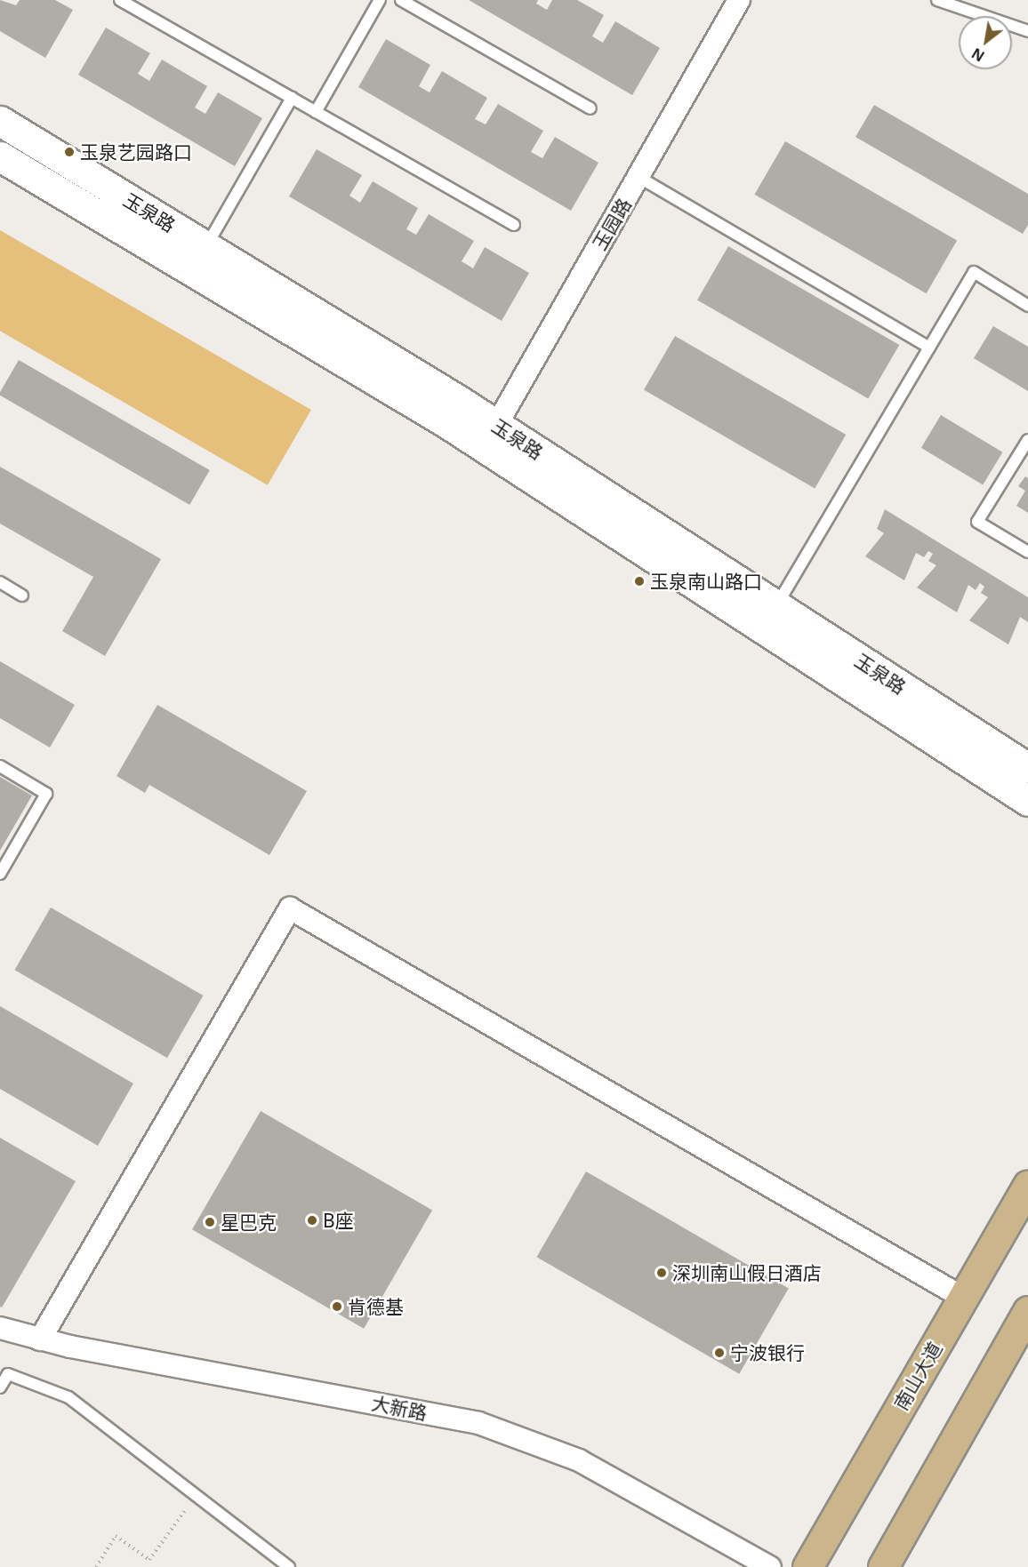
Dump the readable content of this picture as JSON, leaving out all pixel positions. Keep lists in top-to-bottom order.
{
  "streets": {
    "main road": ["南山大道"],
    "street": ["玉泉路", "玉园路", "大新路"]
  },
  "crossings": [
    ["玉泉路", "玉园路"]
  ],
  "places": [
    "玉泉艺园路口",
    "玉泉南山路口",
    "B座",
    "星巴克",
    "深圳南山假日酒店",
    "肯德基",
    "宁波银行"
  ],
  "north": "bottom left"
}
